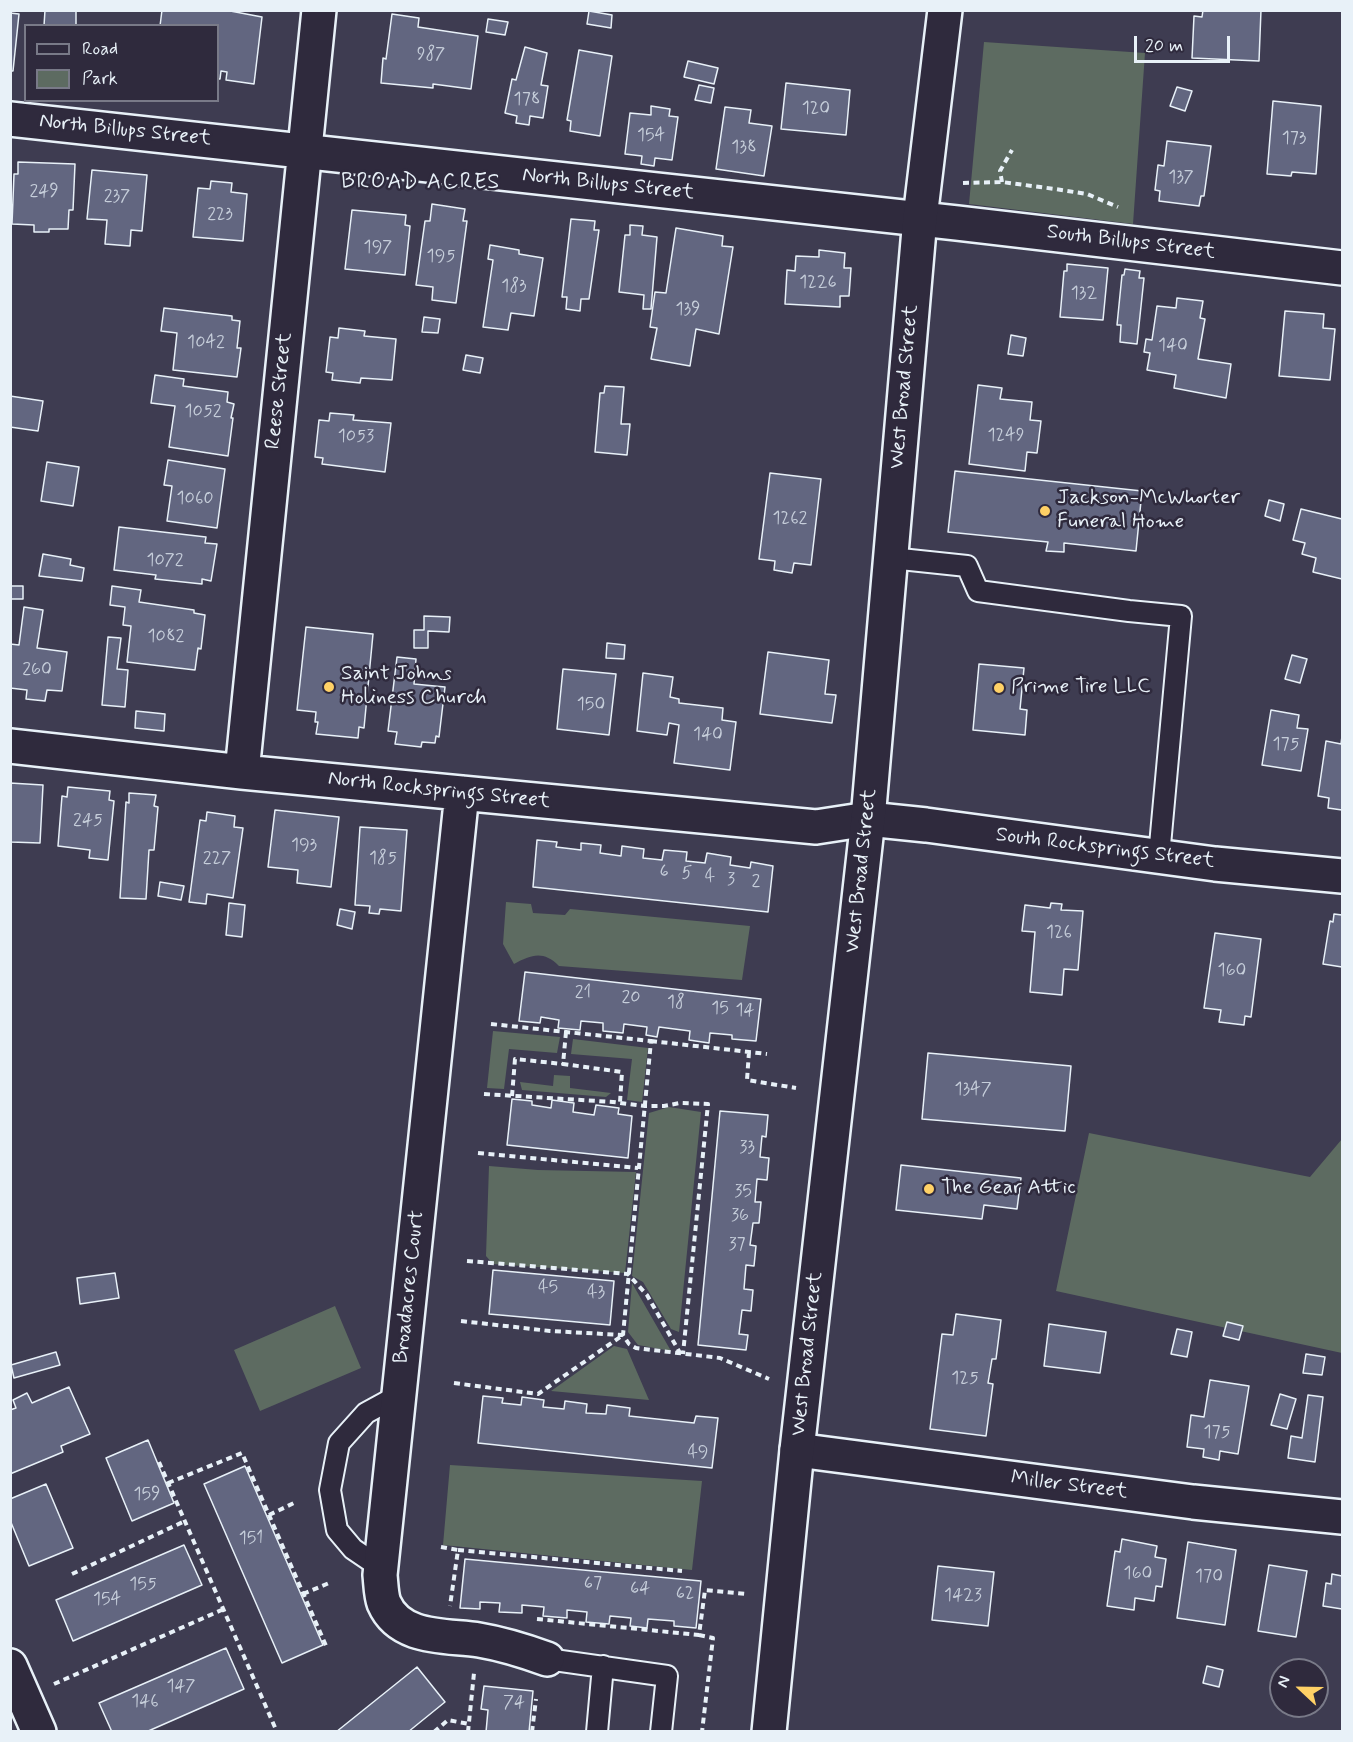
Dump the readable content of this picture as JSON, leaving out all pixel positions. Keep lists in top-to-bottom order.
{
  "streets": {
    "street": [
      "North Billups Street",
      "South Billups Street",
      "West Broad Street",
      "Reese Street",
      "North Rocksprings Street",
      "South Rocksprings Street",
      "Broadacres Court",
      "Miller Street"
    ]
  },
  "crossings": [
    ["North Billups Street", "South Billups Street"],
    ["North Billups Street", "West Broad Street"],
    ["North Billups Street", "Reese Street"],
    ["South Billups Street", "West Broad Street"],
    ["West Broad Street", "North Rocksprings Street"],
    ["West Broad Street", "South Rocksprings Street"],
    ["West Broad Street", "Miller Street"],
    ["Reese Street", "North Rocksprings Street"],
    ["North Rocksprings Street", "South Rocksprings Street"],
    ["North Rocksprings Street", "Broadacres Court"]
  ],
  "districts": ["BROAD ACRES"],
  "places": [
    "Jackson-McWhorter Funeral Home",
    "Saint Johns Holiness Church",
    "Prime Tire LLC",
    "The Gear Attic"
  ],
  "house_numbers": [
    "987",
    "178",
    "120",
    "154",
    "173",
    "138",
    "137",
    "249",
    "237",
    "223",
    "197",
    "195",
    "1226",
    "183",
    "132",
    "139",
    "1042",
    "140",
    "1052",
    "1249",
    "1053",
    "1060",
    "1262",
    "1072",
    "1082",
    "260",
    "150",
    "140",
    "175",
    "245",
    "193",
    "227",
    "185",
    "6",
    "5",
    "4",
    "3",
    "2",
    "126",
    "160",
    "21",
    "20",
    "18",
    "15",
    "14",
    "1347",
    "33",
    "35",
    "36",
    "37",
    "45",
    "43",
    "125",
    "175",
    "49",
    "159",
    "151",
    "160",
    "170",
    "67",
    "155",
    "64",
    "62",
    "1423",
    "154",
    "147",
    "146",
    "74"
  ],
  "legend": ["Road", "Park"],
  "scale_bar": "20 m",
  "north": "left"
}
